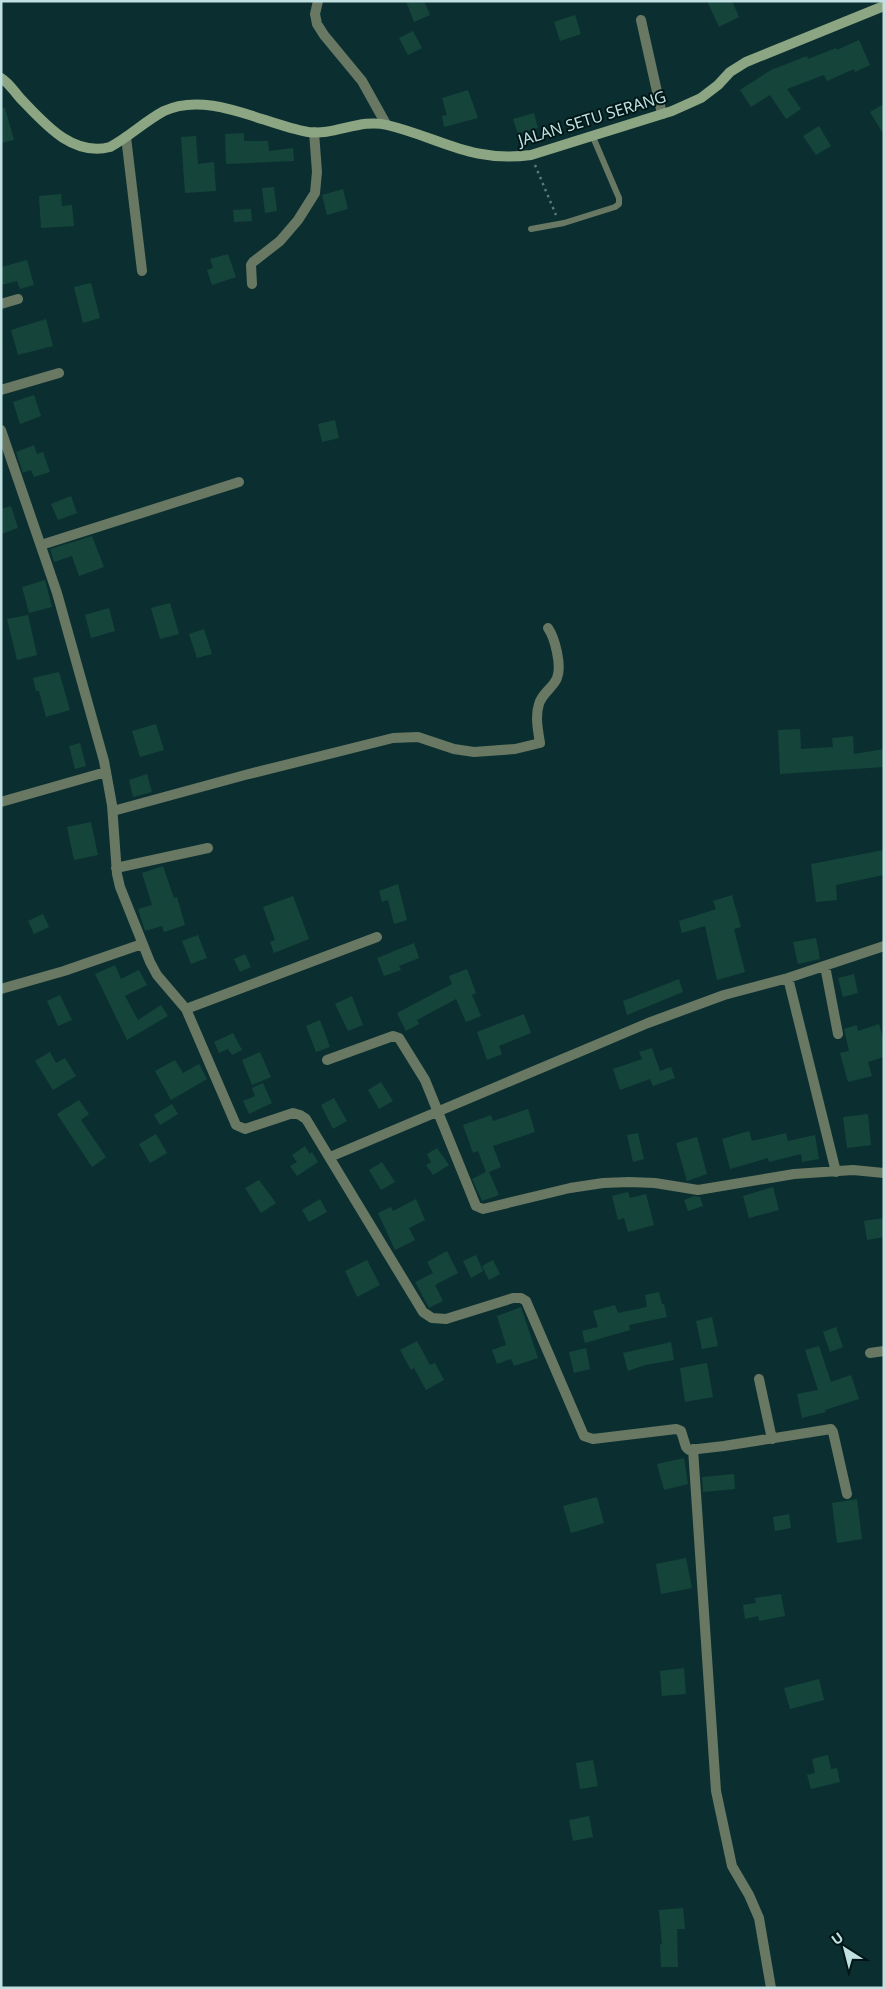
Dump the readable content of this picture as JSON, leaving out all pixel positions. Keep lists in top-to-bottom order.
{
  "streets": {
    "street": ["JALAN SETU SERANG"]
  },
  "north": "top left"
}
